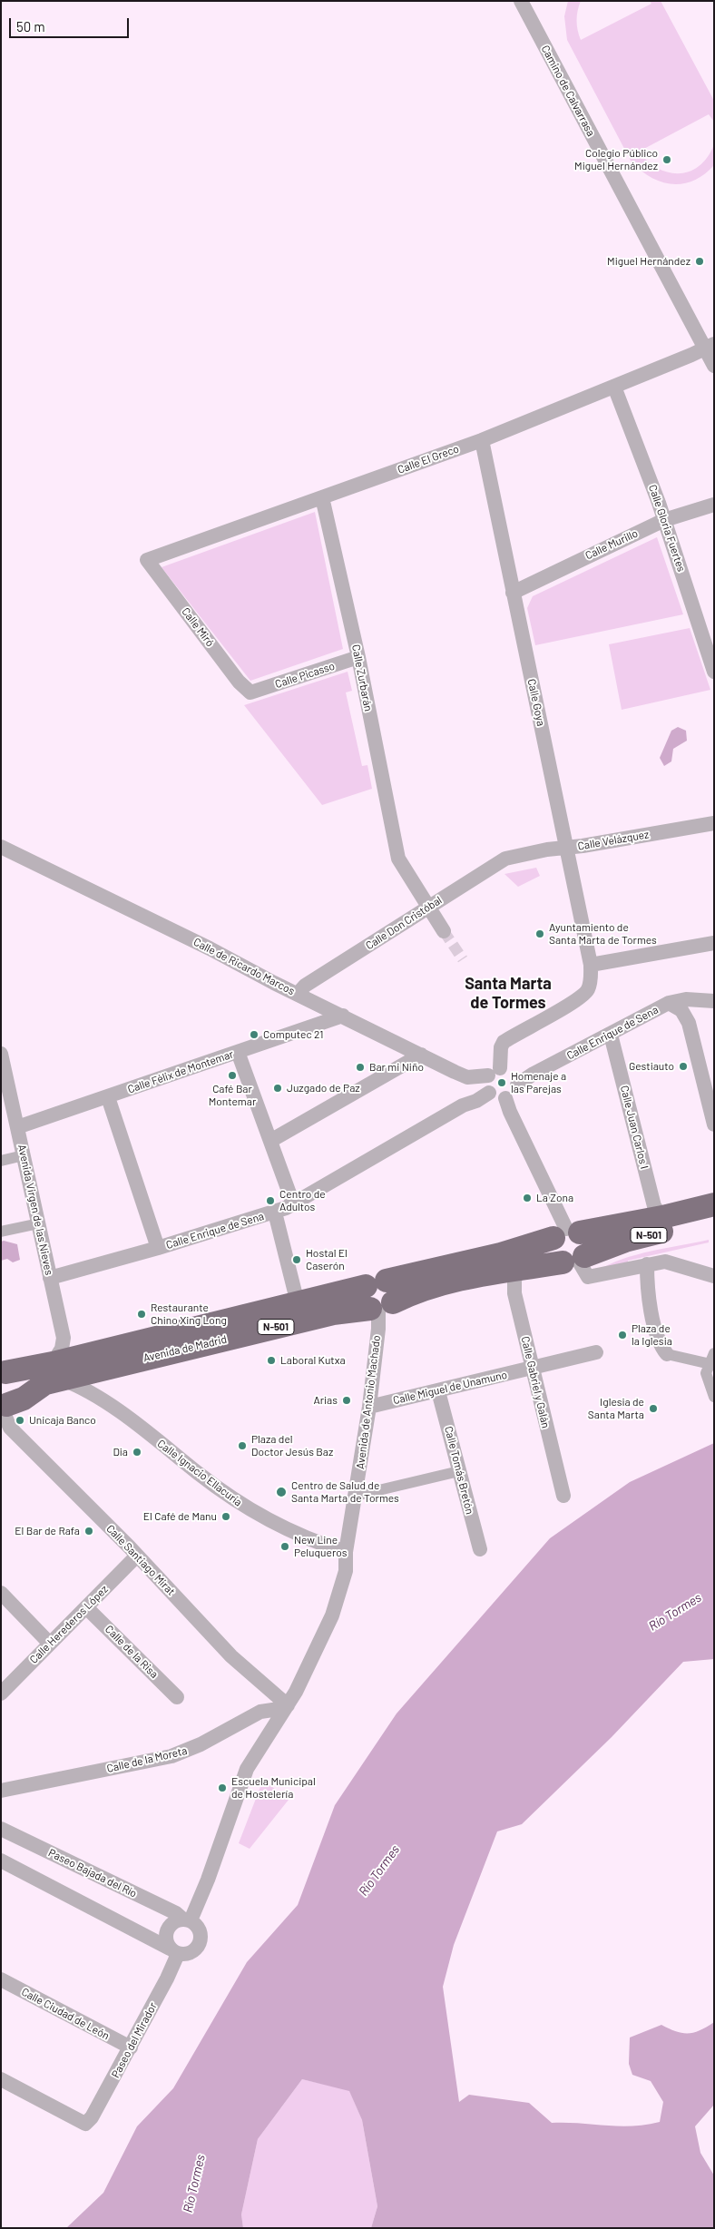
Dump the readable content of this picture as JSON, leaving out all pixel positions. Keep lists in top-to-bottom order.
{
  "streets": {
    "highway": ["N-501", "Avenida de Madrid"],
    "street": [
      "Camino de Calvarrasa",
      "Calle El Greco",
      "Calle Gloria Fuertes",
      "Calle Murillo",
      "Calle Miró",
      "Calle Picasso",
      "Calle Zurbarán",
      "Calle Goya",
      "Calle Velázquez",
      "Calle Don Cristóbal",
      "Calle de Ricardo Marcos",
      "Calle Enrique de Sena",
      "Calle Félix de Montemar",
      "Calle Juan Carlos I",
      "Avenida Virgen de las Nieves",
      "Calle Gabriel y Galán",
      "Calle Miguel de Unamuno",
      "Avenida de Antonio Machado",
      "Calle Tomás Bretón",
      "Calle Ignacio Ellacuría",
      "Calle Santiago Mirat",
      "Calle Herederos López",
      "Calle de la Risa",
      "Calle de la Moreta",
      "Paseo Bajada del Río",
      "Calle Ciudad de León",
      "Paseo del Mirador"
    ]
  },
  "crossings": [
    ["Camino de Calvarrasa", "Calle El Greco"],
    ["Calle El Greco", "Calle Gloria Fuertes"],
    ["Calle El Greco", "Calle Miró"],
    ["Calle El Greco", "Calle Zurbarán"],
    ["Calle El Greco", "Calle Goya"],
    ["Calle Gloria Fuertes", "Calle Murillo"],
    ["Calle Murillo", "Calle Goya"],
    ["Calle Miró", "Calle Picasso"],
    ["Calle Picasso", "Calle Zurbarán"],
    ["Calle Zurbarán", "Calle Don Cristóbal"],
    ["Calle Goya", "Calle Velázquez"],
    ["Calle Goya", "Calle de Ricardo Marcos"],
    ["Calle Goya", "Calle Enrique de Sena"],
    ["Calle Velázquez", "Calle Don Cristóbal"],
    ["Calle Don Cristóbal", "Calle de Ricardo Marcos"],
    ["Calle de Ricardo Marcos", "Calle Enrique de Sena"],
    ["Calle de Ricardo Marcos", "Calle Félix de Montemar"],
    ["Calle Enrique de Sena", "Calle Juan Carlos I"],
    ["Calle Enrique de Sena", "Avenida Virgen de las Nieves"],
    ["Calle Félix de Montemar", "Avenida Virgen de las Nieves"],
    ["Calle Juan Carlos I", "Avenida de Madrid"],
    ["Avenida Virgen de las Nieves", "Avenida de Madrid"],
    ["Avenida Virgen de las Nieves", "Calle Ignacio Ellacuría"],
    ["N-501", "Avenida de Madrid"],
    ["N-501", "Calle Santiago Mirat"],
    ["Avenida de Madrid", "Calle Gabriel y Galán"],
    ["Avenida de Madrid", "Avenida de Antonio Machado"],
    ["Avenida de Madrid", "Calle Ignacio Ellacuría"],
    ["Avenida de Madrid", "Calle Santiago Mirat"],
    ["Calle Gabriel y Galán", "Calle Miguel de Unamuno"],
    ["Calle Miguel de Unamuno", "Avenida de Antonio Machado"],
    ["Calle Miguel de Unamuno", "Calle Tomás Bretón"],
    ["Avenida de Antonio Machado", "Calle Ignacio Ellacuría"],
    ["Avenida de Antonio Machado", "Calle Santiago Mirat"],
    ["Avenida de Antonio Machado", "Calle de la Moreta"],
    ["Avenida de Antonio Machado", "Paseo Bajada del Río"],
    ["Avenida de Antonio Machado", "Paseo del Mirador"],
    ["Calle Santiago Mirat", "Calle Herederos López"],
    ["Calle Santiago Mirat", "Calle de la Moreta"],
    ["Calle Herederos López", "Calle de la Risa"],
    ["Paseo Bajada del Río", "Paseo del Mirador"],
    ["Calle Ciudad de León", "Paseo del Mirador"]
  ],
  "districts": ["Santa Marta de Tormes"],
  "water": ["Río Tormes"],
  "places": [
    "Colegio Público Miguel Hernández",
    "Miguel Hernández",
    "Ayuntamiento de Santa Marta de Tormes",
    "Computec 21",
    "Gestiauto",
    "Bar mi Niño",
    "Café Bar Montemar",
    "Homenaje a las Parejas",
    "Juzgado de Paz",
    "La Zona",
    "Centro de Adultos",
    "Hostal El Caserón",
    "Restaurante Chino Xing Long",
    "Plaza de la Iglesia",
    "Laboral Kutxa",
    "Arias",
    "Iglesia de Santa Marta",
    "Unicaja Banco",
    "Plaza del Doctor Jesús Baz",
    "Dia",
    "Centro de Salud de Santa Marta de Tormes",
    "El Café de Manu",
    "El Bar de Rafa",
    "New Line Peluqueros",
    "Escuela Municipal de Hostelería"
  ],
  "scale_bar": "50 m"
}
